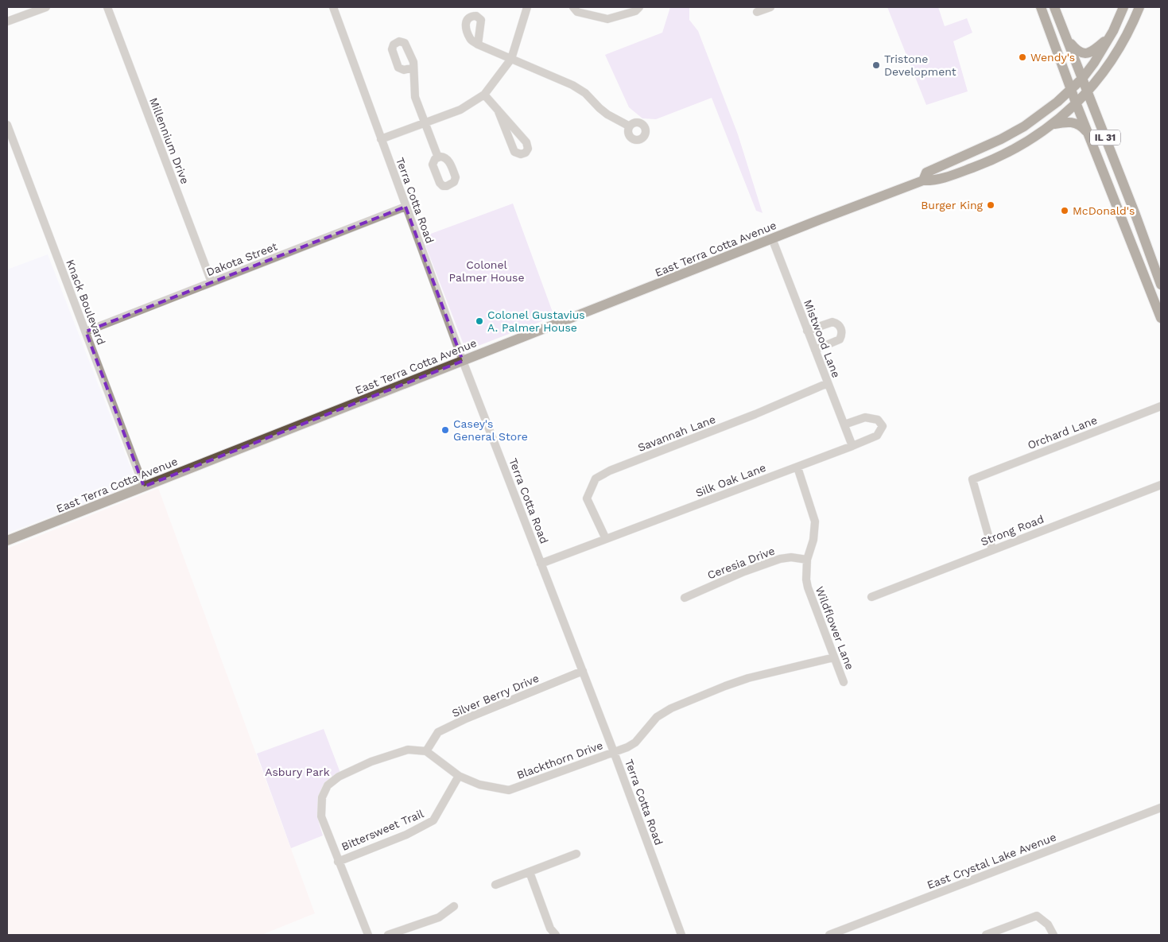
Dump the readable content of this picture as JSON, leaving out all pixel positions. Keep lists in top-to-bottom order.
{
  "streets": {
    "main road": ["IL 31", "East Terra Cotta Avenue"],
    "street": [
      "Millennium Drive",
      "Terra Cotta Road",
      "Dakota Street",
      "Knack Boulevard",
      "Mistwood Lane",
      "Orchard Lane",
      "Savannah Lane",
      "Silk Oak Lane",
      "Strong Road",
      "Ceresia Drive",
      "Wildflower Lane",
      "Silver Berry Drive",
      "Blackthorn Drive",
      "Bittersweet Trail",
      "East Crystal Lake Avenue"
    ]
  },
  "crossings": [
    ["IL 31", "East Terra Cotta Avenue"],
    ["Millennium Drive", "Dakota Street"],
    ["Terra Cotta Road", "East Terra Cotta Avenue"],
    ["Terra Cotta Road", "Dakota Street"],
    ["Terra Cotta Road", "Silk Oak Lane"],
    ["Terra Cotta Road", "Silver Berry Drive"],
    ["Terra Cotta Road", "Blackthorn Drive"],
    ["East Terra Cotta Avenue", "Knack Boulevard"],
    ["East Terra Cotta Avenue", "Mistwood Lane"],
    ["Dakota Street", "Knack Boulevard"],
    ["Mistwood Lane", "Savannah Lane"],
    ["Mistwood Lane", "Silk Oak Lane"],
    ["Orchard Lane", "Strong Road"],
    ["Savannah Lane", "Silk Oak Lane"],
    ["Silk Oak Lane", "Wildflower Lane"],
    ["Ceresia Drive", "Wildflower Lane"],
    ["Wildflower Lane", "Blackthorn Drive"],
    ["Silver Berry Drive", "Blackthorn Drive"],
    ["Blackthorn Drive", "Bittersweet Trail"]
  ],
  "parks": ["Colonel Palmer House", "Asbury Park"],
  "places": [
    "Wendy's",
    "Tristone Development",
    "Burger King",
    "McDonald's",
    "Colonel Gustavius A. Palmer House",
    "Casey's General Store"
  ]
}
